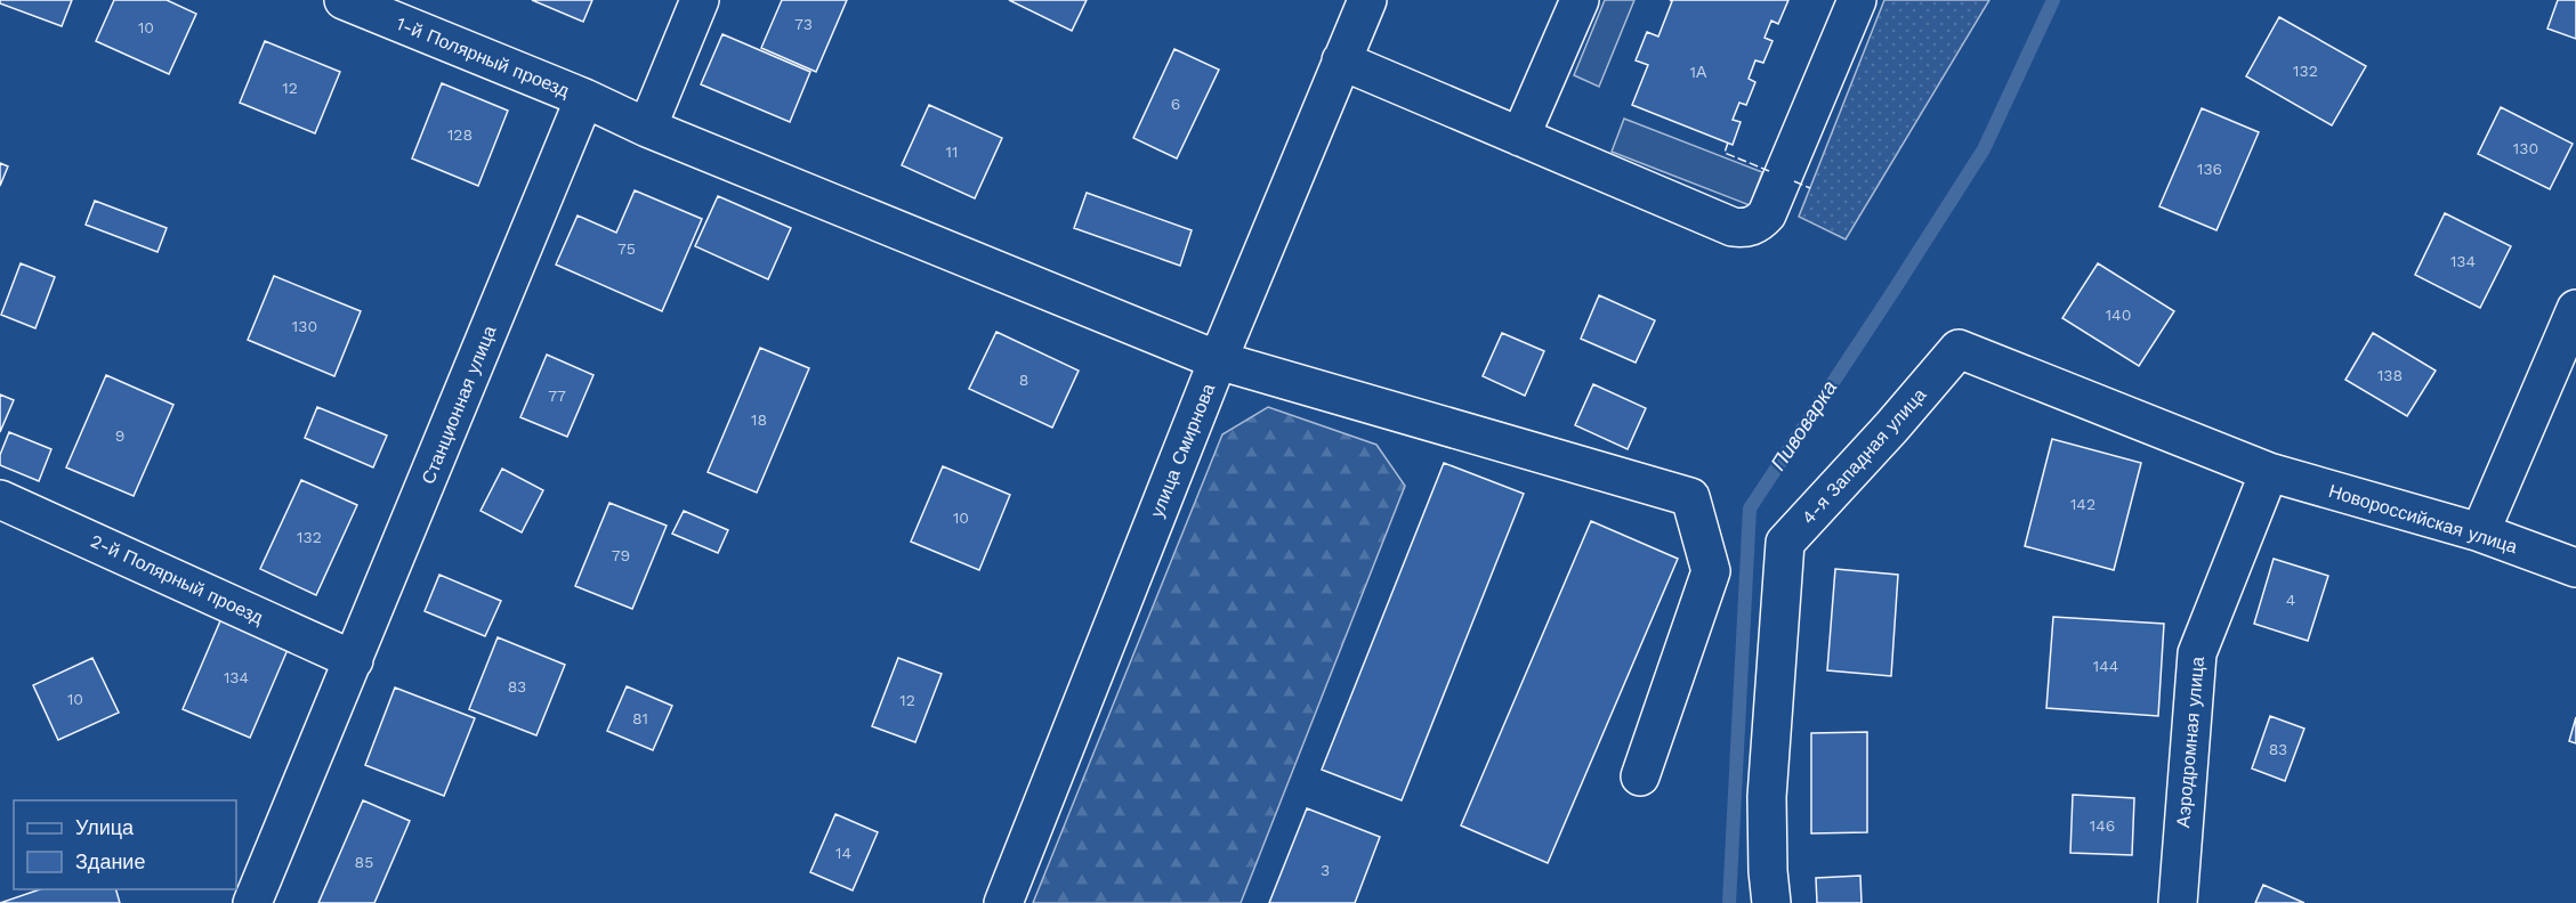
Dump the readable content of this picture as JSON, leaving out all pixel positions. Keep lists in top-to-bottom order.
{
  "streets": {
    "street": [
      "1-й Полярный проезд",
      "Станционная улица",
      "улица Смирнова",
      "4-я Западная улица",
      "Новороссийская улица",
      "2-й Полярный проезд",
      "Аэродромная улица"
    ]
  },
  "crossings": [
    ["1-й Полярный проезд", "Станционная улица"],
    ["Станционная улица", "2-й Полярный проезд"],
    ["4-я Западная улица", "Новороссийская улица"],
    ["4-я Западная улица", "Аэродромная улица"],
    ["Новороссийская улица", "Аэродромная улица"]
  ],
  "water": ["Пивоварка"],
  "house_numbers": [
    "73",
    "10",
    "132",
    "1А",
    "12",
    "6",
    "128",
    "130",
    "11",
    "136",
    "75",
    "134",
    "140",
    "130",
    "138",
    "8",
    "77",
    "18",
    "9",
    "142",
    "10",
    "132",
    "79",
    "4",
    "144",
    "134",
    "83",
    "10",
    "12",
    "81",
    "83",
    "146",
    "14",
    "85",
    "3"
  ],
  "legend": ["Улица", "Здание"]
}
